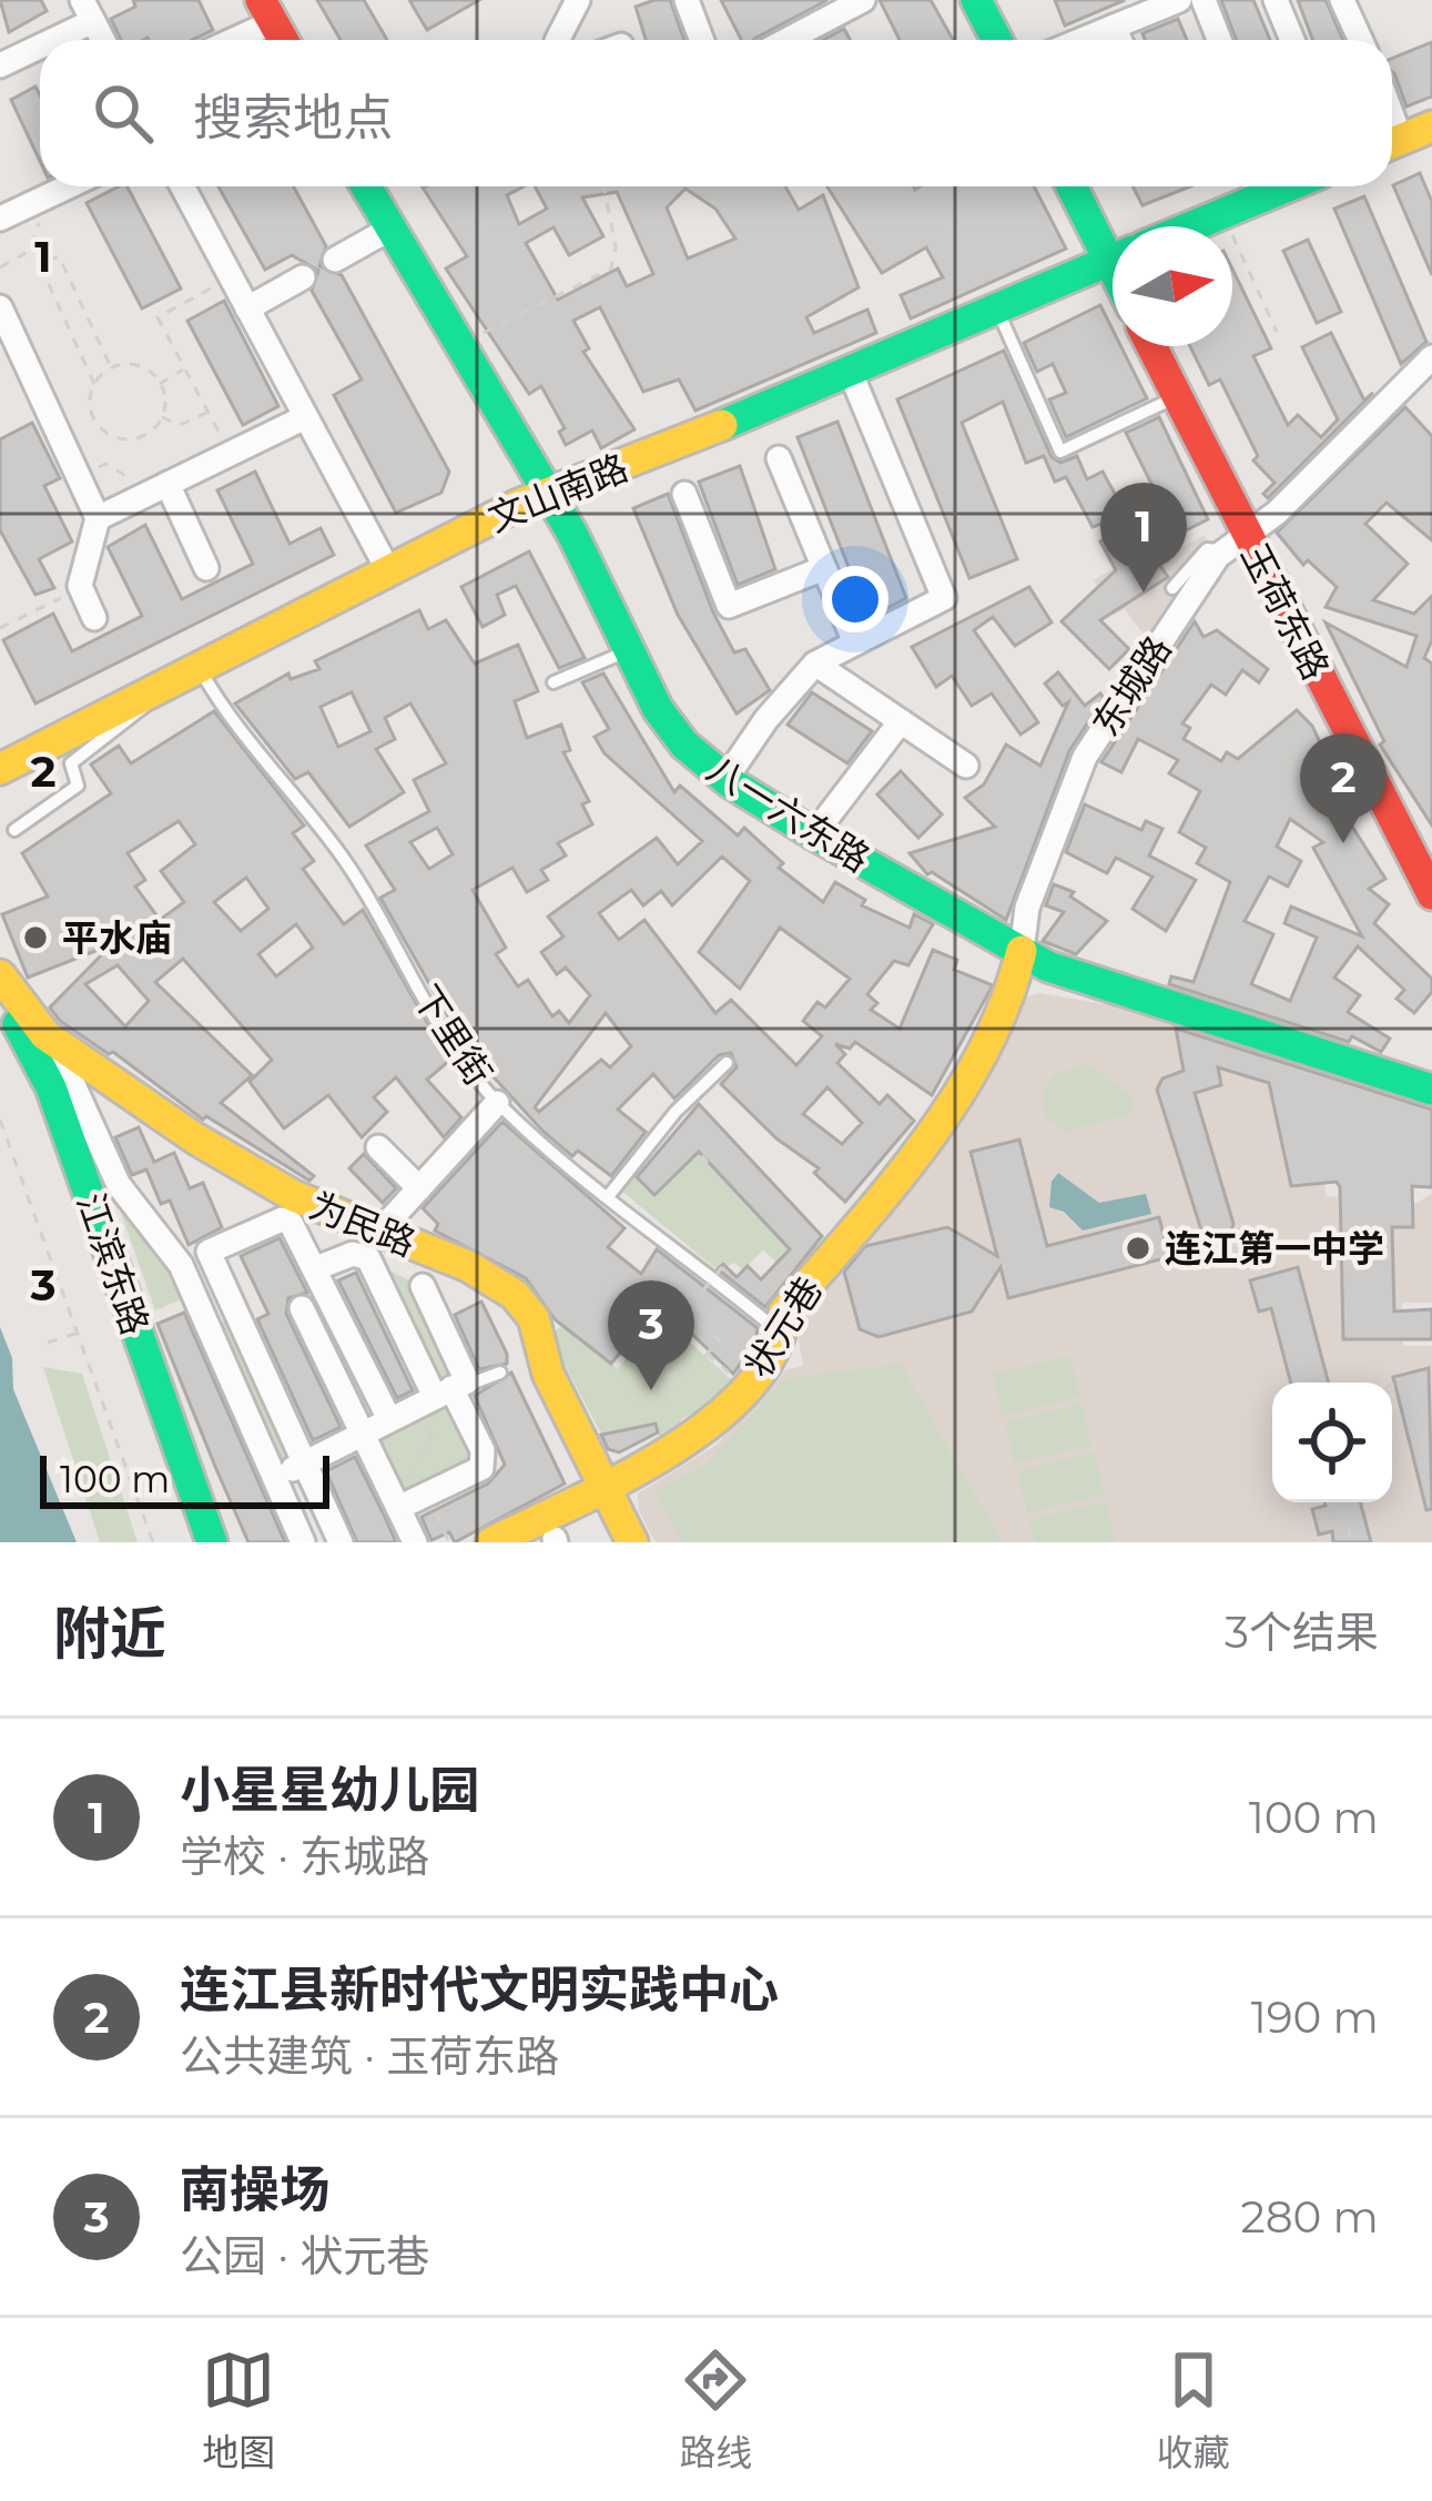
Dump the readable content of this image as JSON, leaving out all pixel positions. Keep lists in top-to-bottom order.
{
  "streets": {
    "street": [
      "文山南路",
      "玉荷东路",
      "东城路",
      "八一六东路",
      "为民路",
      "江滨东路",
      "状元巷"
    ],
    "lane": ["下里街"]
  },
  "crossings": [
    ["文山南路", "八一六东路"],
    ["文山南路", "下里街"],
    ["玉荷东路", "东城路"],
    ["东城路", "八一六东路"],
    ["东城路", "状元巷"],
    ["八一六东路", "状元巷"],
    ["下里街", "状元巷"],
    ["为民路", "状元巷"]
  ],
  "places": ["平水庙", "连江第一中学"],
  "scale_bar": "100 m",
  "north": "right",
  "page": {
    "search": "搜索地点",
    "pins": ["1", "2", "3"],
    "scale": "100 m",
    "heading": ["附近", "3个结果"],
    "list": [
      {
        "mark": "1",
        "name": "小星星幼儿园",
        "note": "学校 · 东城路",
        "value": "100 m"
      },
      {
        "mark": "2",
        "name": "连江县新时代文明实践中心",
        "note": "公共建筑 · 玉荷东路",
        "value": "190 m"
      },
      {
        "mark": "3",
        "name": "南操场",
        "note": "公园 · 状元巷",
        "value": "280 m"
      }
    ],
    "nav": ["地图", "路线", "收藏"]
  },
  "grid": {
    "rows": ["1", "2", "3"]
  }
}
